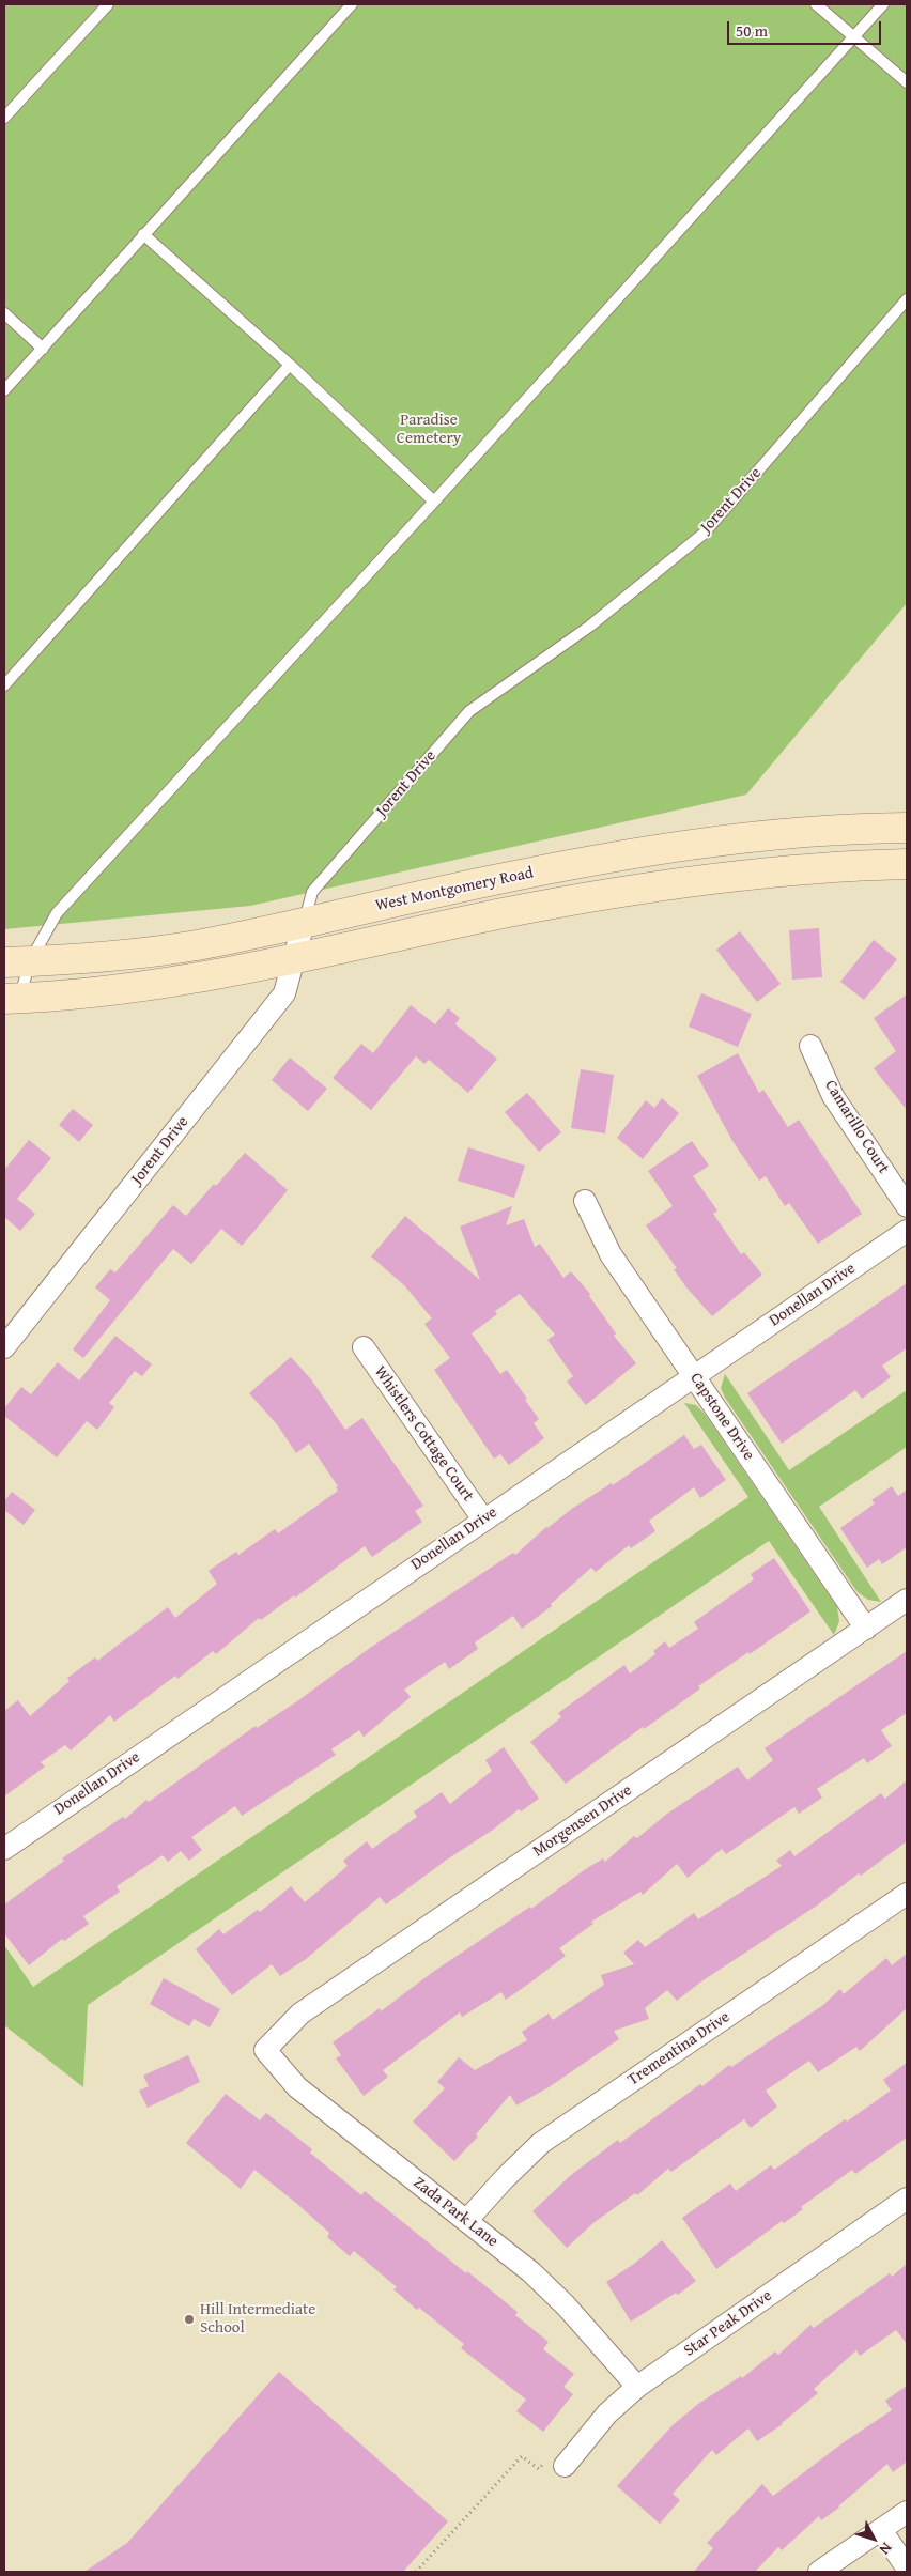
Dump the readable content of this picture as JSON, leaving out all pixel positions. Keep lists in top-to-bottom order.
{
  "streets": {
    "main road": ["West Montgomery Road"],
    "street": [
      "Jorent Drive",
      "Camarillo Court",
      "Donellan Drive",
      "Capstone Drive",
      "Whistlers Cottage Court",
      "Morgensen Drive",
      "Trementina Drive",
      "Zada Park Lane",
      "Star Peak Drive"
    ]
  },
  "crossings": [
    ["Jorent Drive", "West Montgomery Road"],
    ["Donellan Drive", "Capstone Drive"],
    ["Donellan Drive", "Whistlers Cottage Court"],
    ["Capstone Drive", "Morgensen Drive"],
    ["Morgensen Drive", "Zada Park Lane"],
    ["Trementina Drive", "Zada Park Lane"],
    ["Zada Park Lane", "Star Peak Drive"]
  ],
  "parks": ["Paradise Cemetery"],
  "places": ["Hill Intermediate School"],
  "scale_bar": "50 m",
  "north": "bottom right"
}
